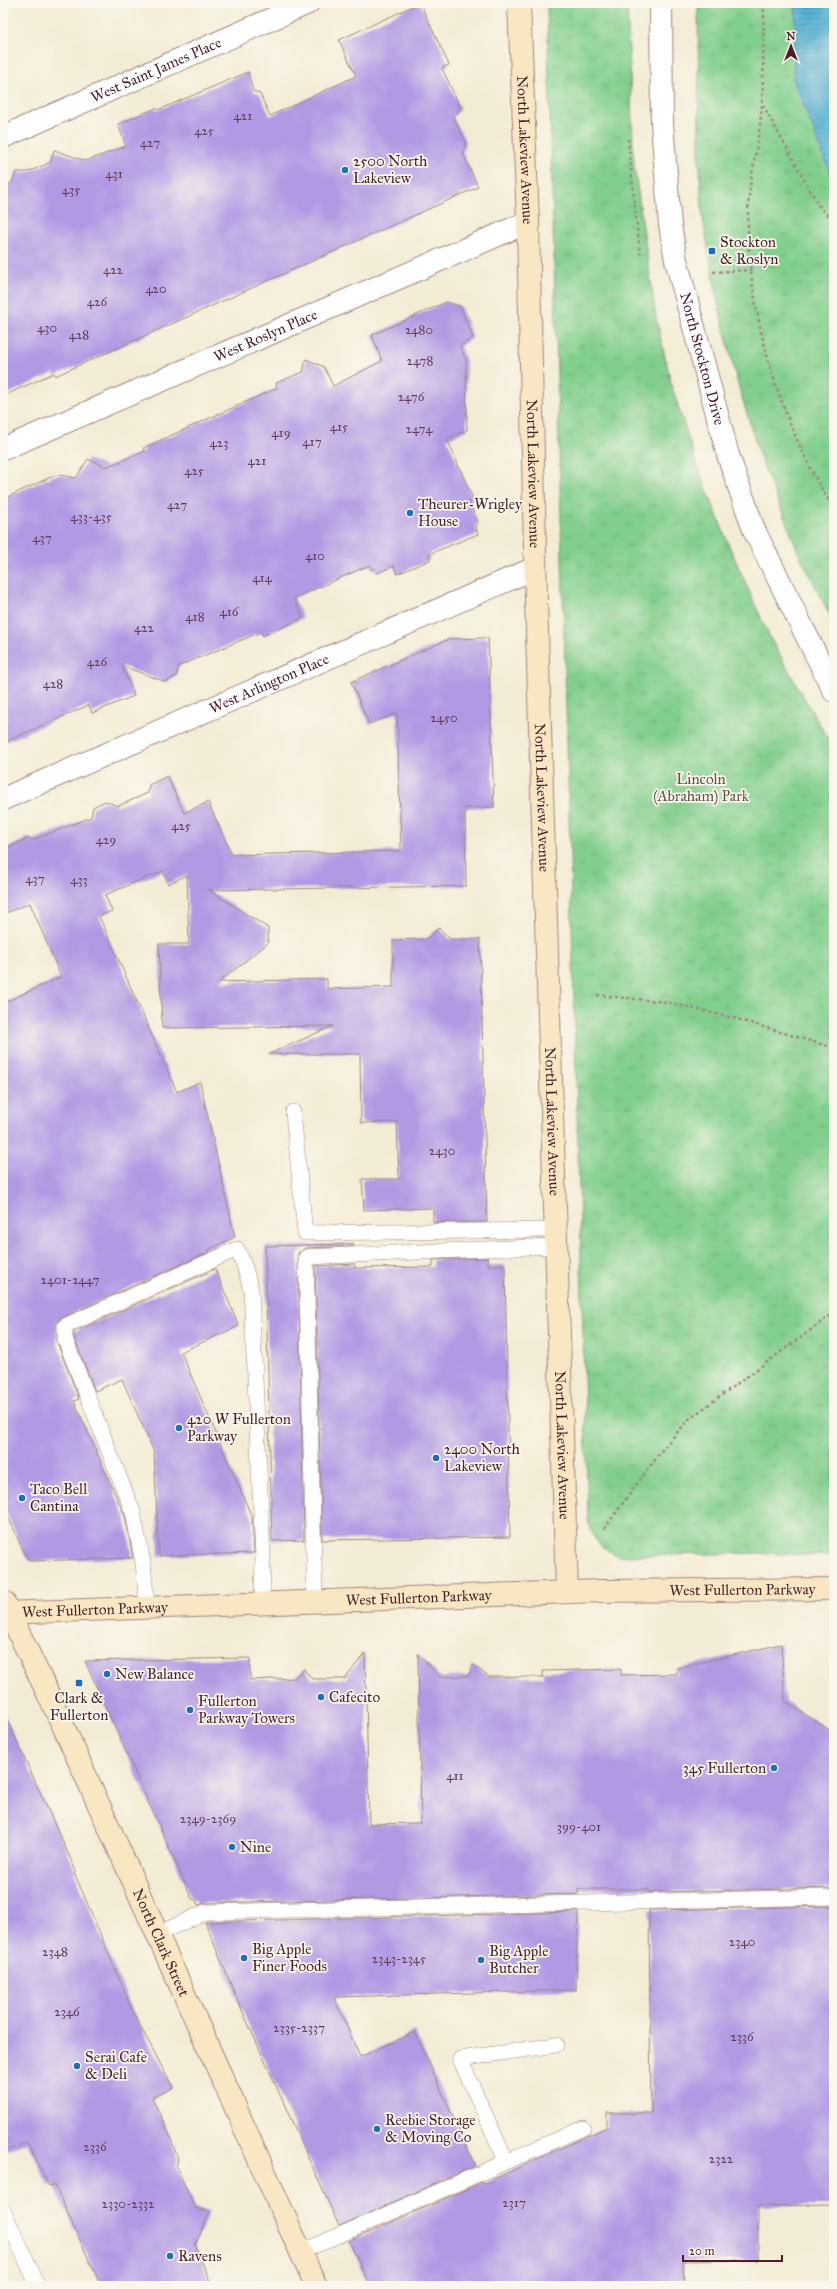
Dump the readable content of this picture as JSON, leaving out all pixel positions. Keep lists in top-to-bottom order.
{
  "streets": {
    "main road": ["North Lakeview Avenue", "West Fullerton Parkway", "North Clark Street"],
    "street": [
      "West Saint James Place",
      "West Roslyn Place",
      "North Stockton Drive",
      "West Arlington Place"
    ]
  },
  "crossings": [
    ["North Lakeview Avenue", "West Roslyn Place"],
    ["North Lakeview Avenue", "West Arlington Place"],
    ["North Lakeview Avenue", "West Fullerton Parkway"],
    ["West Fullerton Parkway", "North Clark Street"]
  ],
  "parks": ["Lincoln (Abraham) Park"],
  "places": {
    "other": [
      "2500 North Lakeview",
      "Theurer-Wrigley House",
      "420 W Fullerton Parkway",
      "2400 North Lakeview",
      "Taco Bell Cantina",
      "New Balance",
      "Cafecito",
      "Fullerton Parkway Towers",
      "345 Fullerton",
      "Nine",
      "Big Apple Finer Foods",
      "Big Apple Butcher",
      "Serai Cafe & Deli",
      "Reebie Storage & Moving Co",
      "Ravens"
    ],
    "transit": ["Stockton & Roslyn", "Clark & Fullerton"]
  },
  "house_numbers": [
    "421",
    "425",
    "427",
    "431",
    "435",
    "422",
    "420",
    "426",
    "430",
    "2480",
    "428",
    "2478",
    "2476",
    "415",
    "2474",
    "419",
    "417",
    "423",
    "421",
    "425",
    "427",
    "433-435",
    "437",
    "410",
    "414",
    "416",
    "418",
    "422",
    "426",
    "428",
    "2450",
    "425",
    "429",
    "437",
    "433",
    "2430",
    "2401-2447",
    "411",
    "2349-2369",
    "399-401",
    "2340",
    "2348",
    "2343-2345",
    "2346",
    "2335-2337",
    "2336",
    "2336",
    "2322",
    "2317",
    "2330-2332"
  ],
  "scale_bar": "20 m",
  "north": "top"
}
